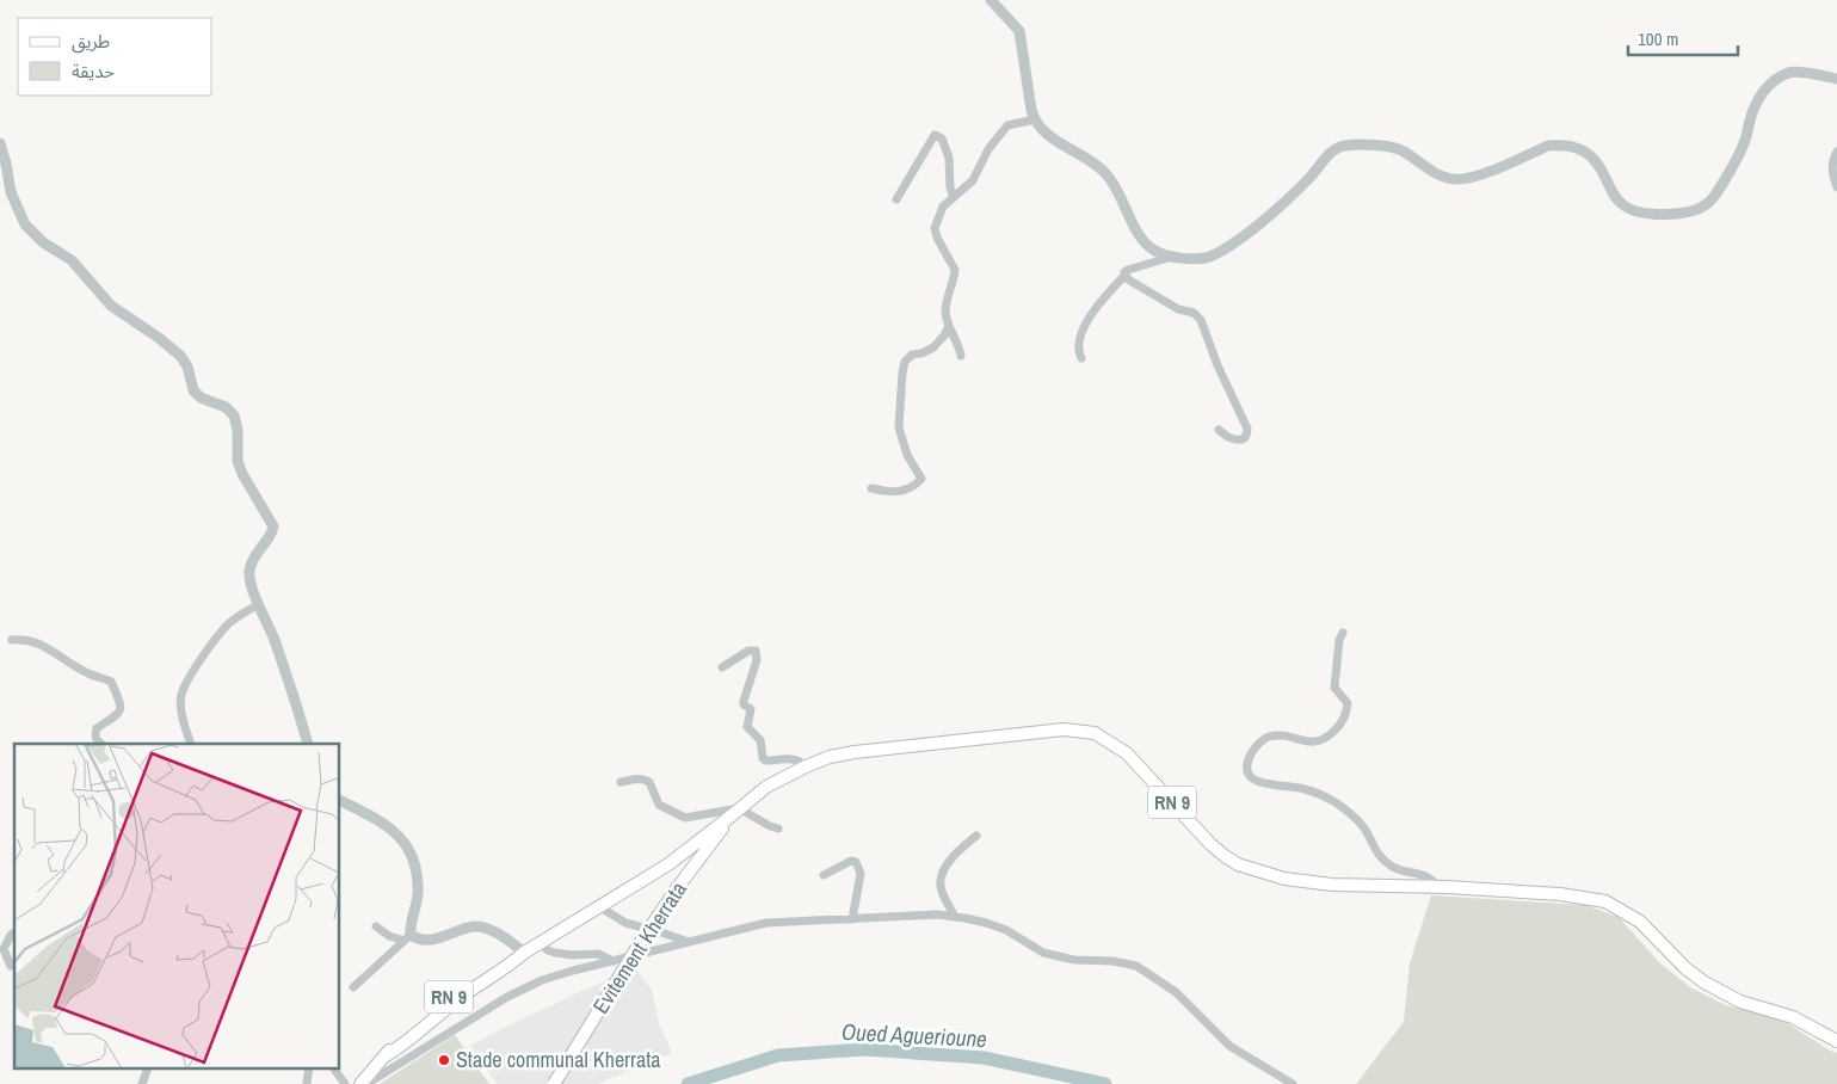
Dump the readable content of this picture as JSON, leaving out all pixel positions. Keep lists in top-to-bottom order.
{
  "streets": {
    "main road": ["RN 9", "Evitement Kherrata"]
  },
  "crossings": [
    ["RN 9", "Evitement Kherrata"]
  ],
  "water": ["Oued Aguerioune"],
  "places": ["Stade communal Kherrata"],
  "legend": ["طريق", "حديقة"],
  "scale_bar": "100 m"
}
